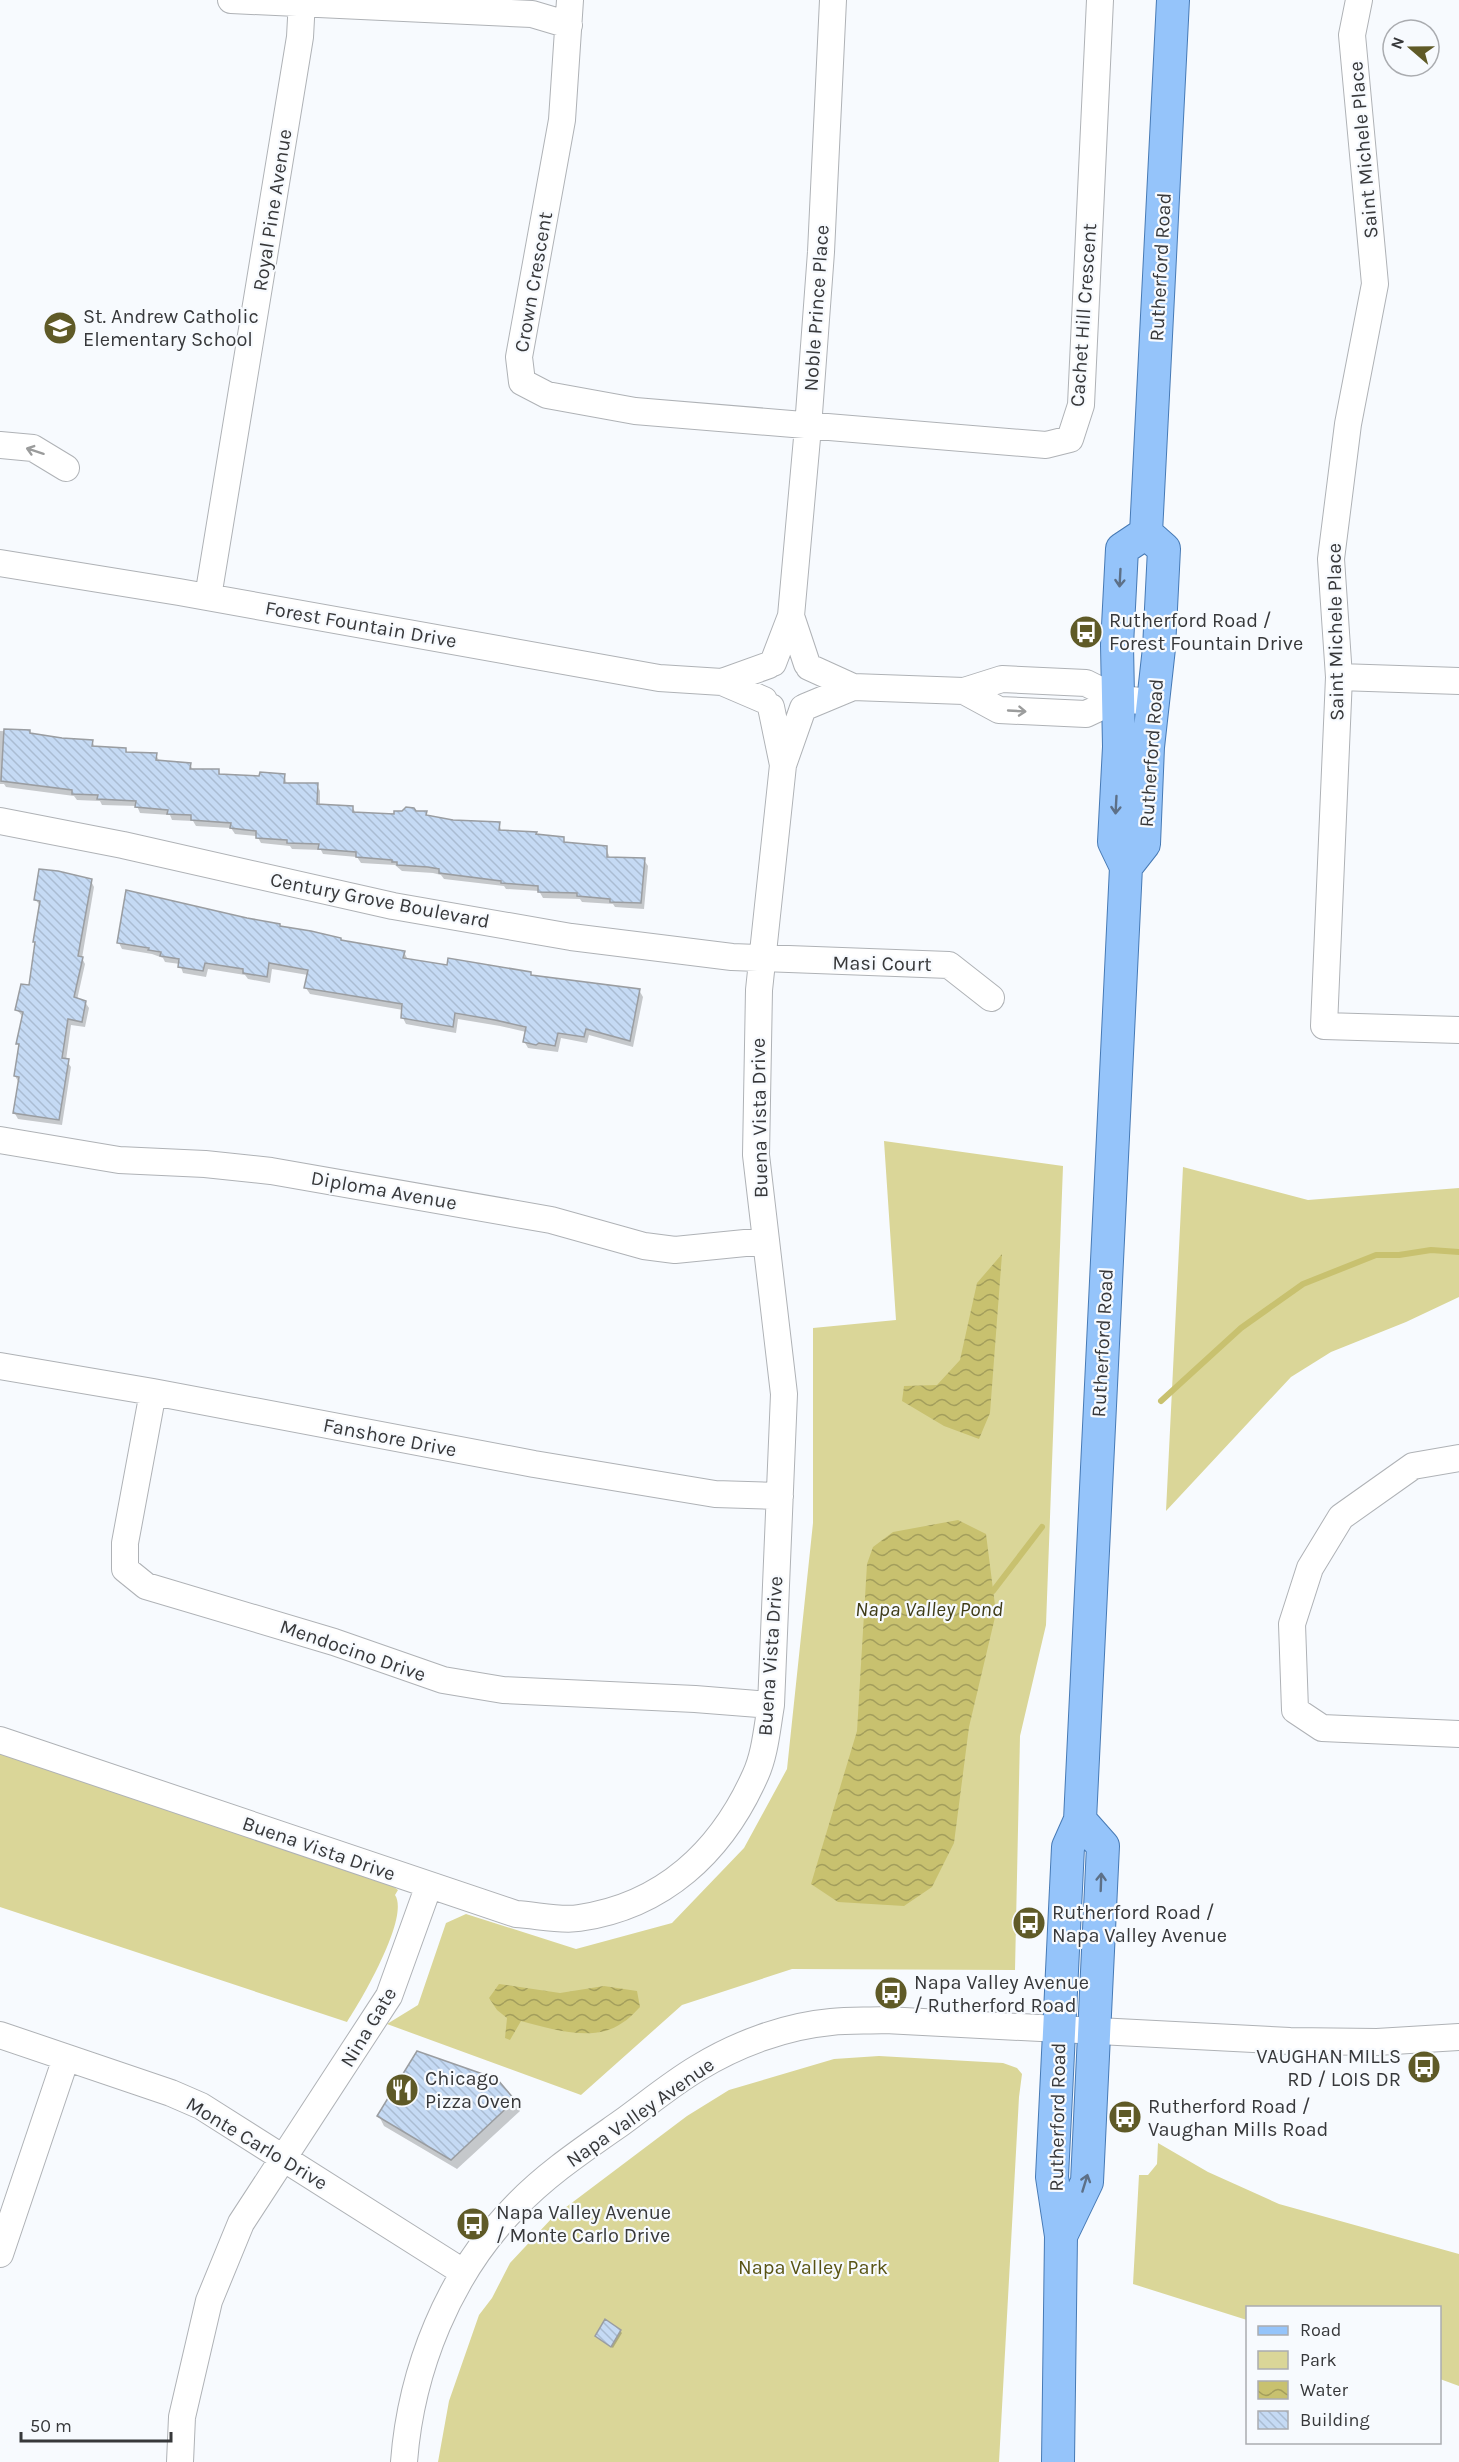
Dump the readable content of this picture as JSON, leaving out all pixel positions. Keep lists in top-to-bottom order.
{
  "streets": {
    "main road": ["Rutherford Road"],
    "street": [
      "Saint Michele Place",
      "Royal Pine Avenue",
      "Crown Crescent",
      "Noble Prince Place",
      "Cachet Hill Crescent",
      "Forest Fountain Drive",
      "Century Grove Boulevard",
      "Masi Court",
      "Buena Vista Drive",
      "Diploma Avenue",
      "Fanshore Drive",
      "Mendocino Drive",
      "Nina Gate",
      "Napa Valley Avenue",
      "Monte Carlo Drive"
    ]
  },
  "crossings": [
    ["Royal Pine Avenue", "Forest Fountain Drive"],
    ["Rutherford Road", "Napa Valley Avenue"],
    ["Crown Crescent", "Noble Prince Place"],
    ["Crown Crescent", "Cachet Hill Crescent"],
    ["Noble Prince Place", "Cachet Hill Crescent"],
    ["Noble Prince Place", "Forest Fountain Drive"],
    ["Noble Prince Place", "Buena Vista Drive"],
    ["Forest Fountain Drive", "Buena Vista Drive"],
    ["Century Grove Boulevard", "Masi Court"],
    ["Century Grove Boulevard", "Buena Vista Drive"],
    ["Masi Court", "Buena Vista Drive"],
    ["Buena Vista Drive", "Diploma Avenue"],
    ["Buena Vista Drive", "Fanshore Drive"],
    ["Buena Vista Drive", "Mendocino Drive"],
    ["Buena Vista Drive", "Nina Gate"],
    ["Fanshore Drive", "Mendocino Drive"],
    ["Nina Gate", "Monte Carlo Drive"],
    ["Napa Valley Avenue", "Monte Carlo Drive"]
  ],
  "water": ["Napa Valley Pond"],
  "parks": ["Napa Valley Park"],
  "places": {
    "school or university": ["St. Andrew Catholic Elementary School"],
    "bus stop": [
      "Rutherford Road / Forest Fountain Drive",
      "Rutherford Road / Napa Valley Avenue",
      "Napa Valley Avenue / Rutherford Road",
      "VAUGHAN MILLS RD / LOIS DR",
      "Rutherford Road / Vaughan Mills Road",
      "Napa Valley Avenue / Monte Carlo Drive"
    ],
    "restaurant": ["Chicago Pizza Oven"]
  },
  "legend": [
    "Road",
    "Park",
    "Water",
    "Building"
  ],
  "scale_bar": "50 m",
  "north": "left"
}
